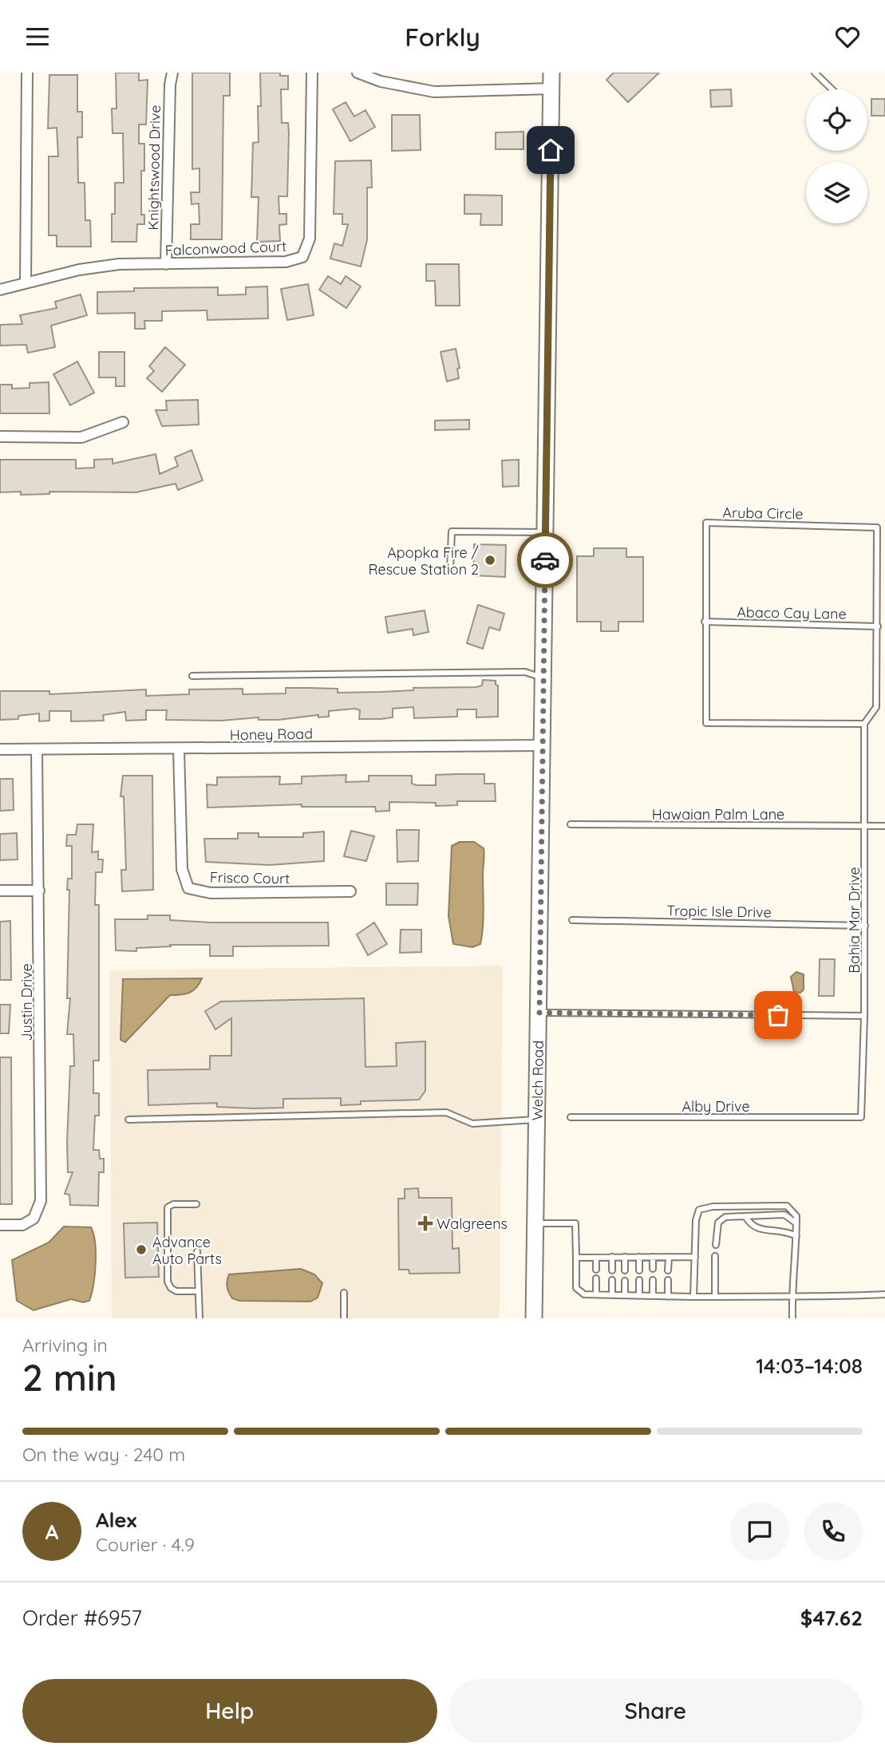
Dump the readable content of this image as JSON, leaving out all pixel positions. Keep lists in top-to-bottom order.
{
  "streets": {
    "street": [
      "Knightswood Drive",
      "Falconwood Court",
      "Honey Road",
      "Frisco Court",
      "Justin Drive",
      "Welch Road"
    ],
    "lane": [
      "Aruba Circle",
      "Abaco Cay Lane",
      "Hawaian Palm Lane",
      "Tropic Isle Drive",
      "Bahia Mar Drive",
      "Alby Drive"
    ]
  },
  "crossings": [
    ["Knightswood Drive", "Falconwood Court"],
    ["Aruba Circle", "Abaco Cay Lane"],
    ["Aruba Circle", "Bahia Mar Drive"],
    ["Honey Road", "Frisco Court"],
    ["Honey Road", "Justin Drive"],
    ["Honey Road", "Welch Road"],
    ["Hawaian Palm Lane", "Bahia Mar Drive"],
    ["Tropic Isle Drive", "Bahia Mar Drive"],
    ["Bahia Mar Drive", "Alby Drive"]
  ],
  "places": {
    "other": ["Apopka Fire / Rescue Station 2", "Advance Auto Parts"],
    "health": ["Walgreens"]
  },
  "page": {
    "header": "Forkly",
    "heading": ["2 min", "Arriving in", "14:03–14:08"],
    "panel": [
      "Alex",
      "Courier · 4.9",
      "Order #6957",
      "$47.62"
    ],
    "bar": "On the way · 240 m",
    "round": "A",
    "buttons": ["Help", "Share"]
  }
}
